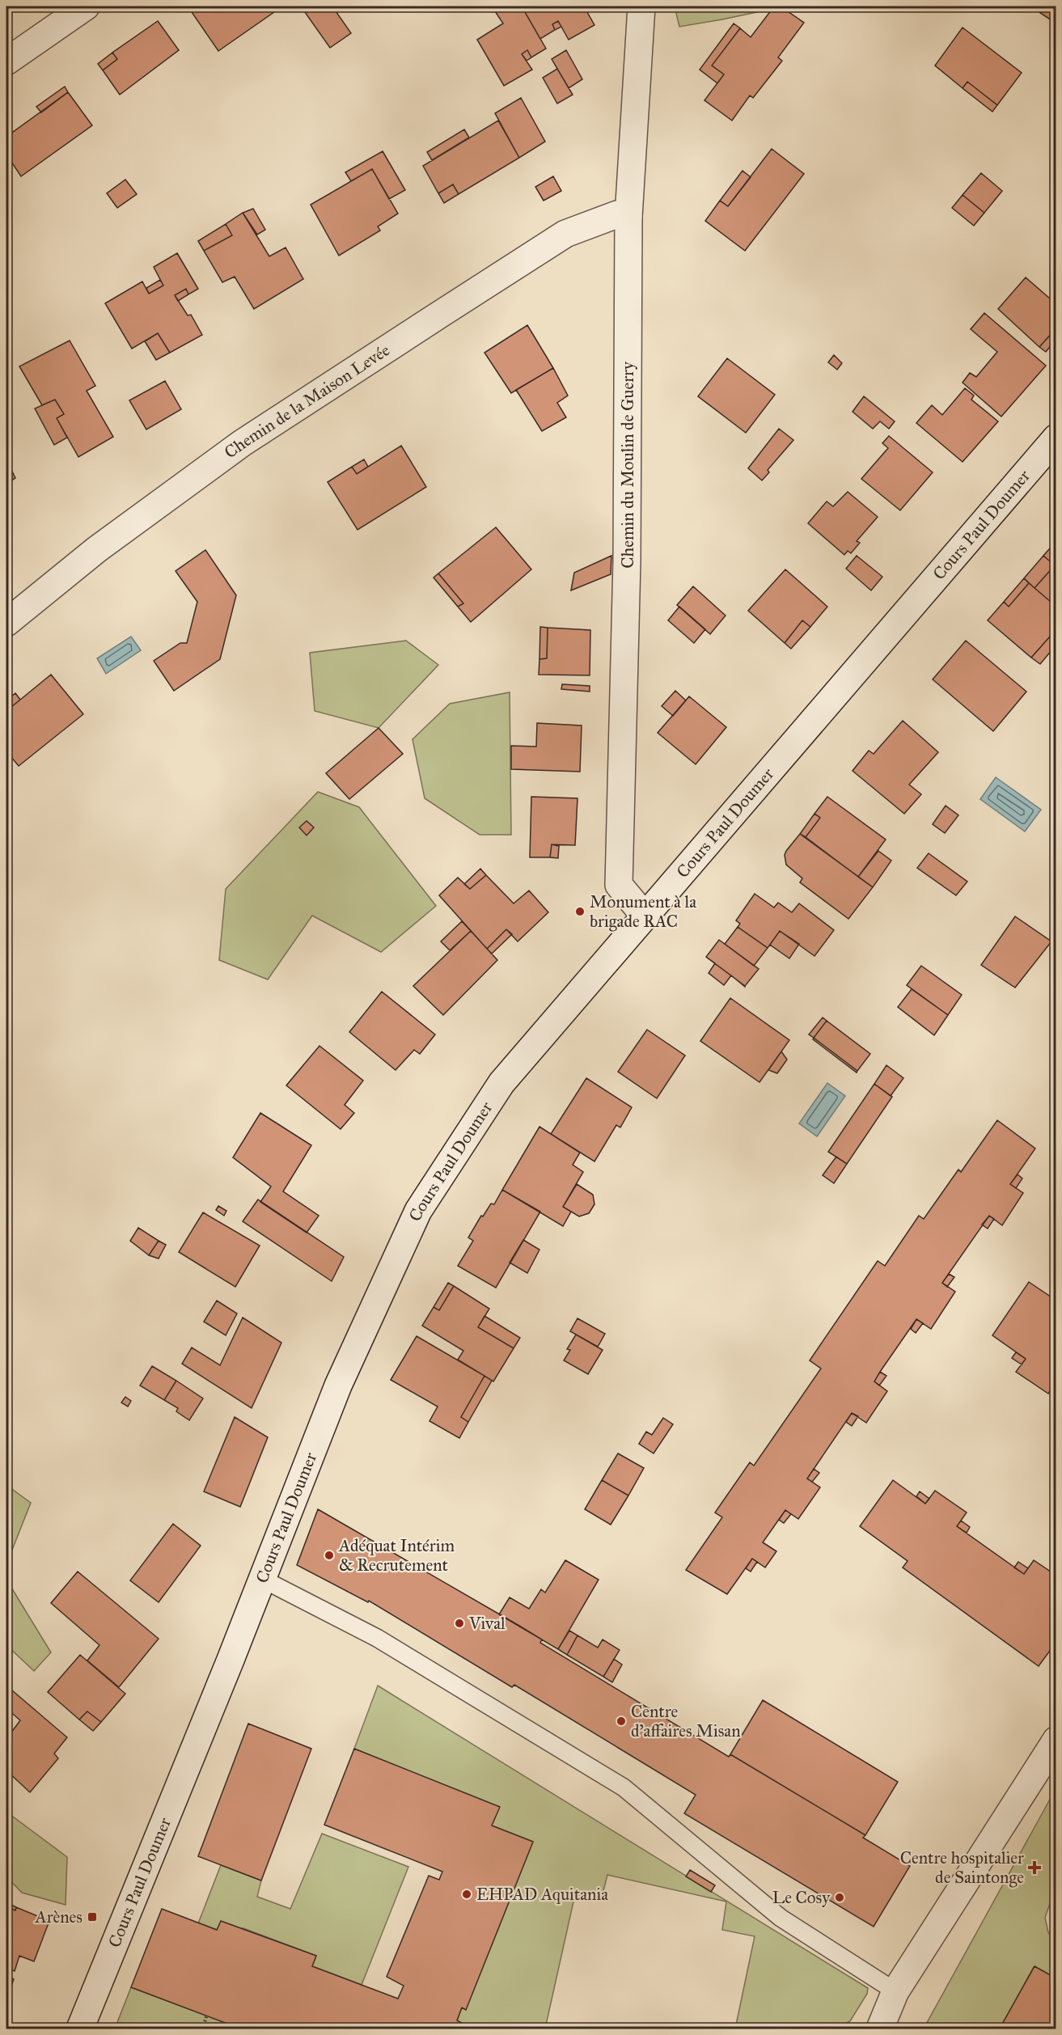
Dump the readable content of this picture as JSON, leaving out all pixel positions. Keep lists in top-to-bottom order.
{
  "streets": {
    "street": ["Chemin de la Maison Levée", "Chemin du Moulin de Guerry", "Cours Paul Doumer"]
  },
  "crossings": [
    ["Chemin de la Maison Levée", "Chemin du Moulin de Guerry"],
    ["Chemin du Moulin de Guerry", "Cours Paul Doumer"]
  ],
  "places": {
    "other": [
      "Monument à la brigade RAC",
      "Adéquat Intérim & Recrutement",
      "Vival",
      "Centre d'affaires Misan",
      "EHPAD Aquitania",
      "Le Cosy"
    ],
    "health": ["Centre hospitalier de Saintonge"],
    "transit": ["Arènes"]
  }
}
